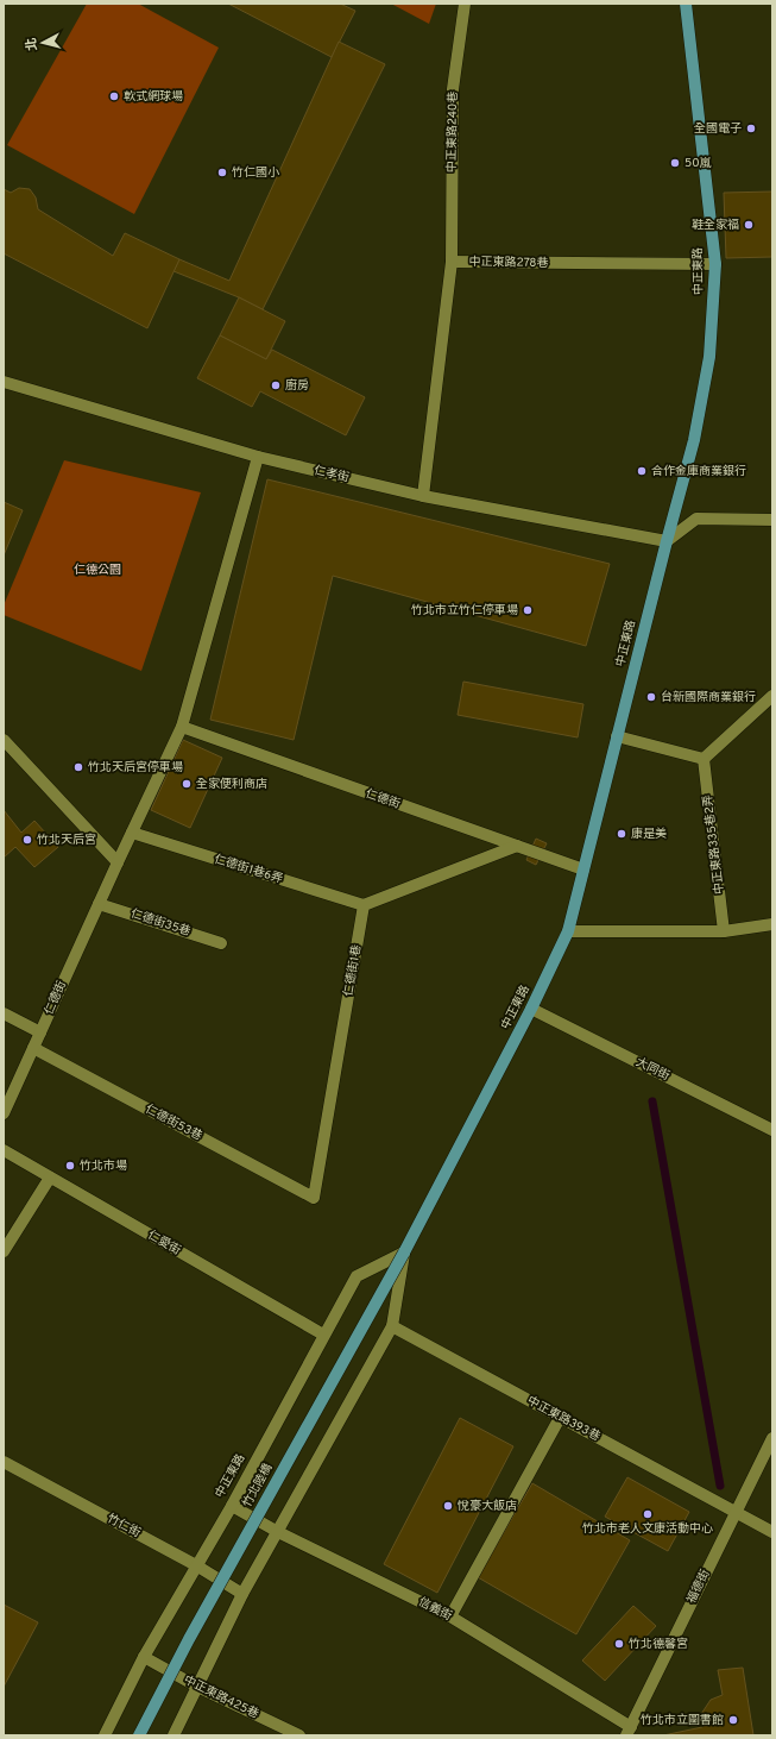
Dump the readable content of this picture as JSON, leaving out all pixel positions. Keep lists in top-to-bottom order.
{
  "streets": {
    "main road": ["中正東路", "竹北陸橋"],
    "street": [
      "中正東路240巷",
      "中正東路278巷",
      "仁孝街",
      "仁德街",
      "中正東路335巷2弄",
      "仁德街1巷6弄",
      "仁德街35巷",
      "仁德街1巷",
      "大同街",
      "仁德街53巷",
      "仁愛街",
      "中正東路393巷",
      "竹仁街",
      "福德街",
      "信義街",
      "中正東路425巷"
    ]
  },
  "crossings": [
    ["中正東路240巷", "中正東路278巷"],
    ["中正東路278巷", "中正東路"],
    ["中正東路278巷", "仁孝街"],
    ["中正東路", "仁孝街"],
    ["中正東路", "仁德街"],
    ["中正東路", "大同街"],
    ["中正東路", "仁愛街"],
    ["中正東路", "中正東路393巷"],
    ["中正東路", "竹北陸橋"],
    ["中正東路", "竹仁街"],
    ["中正東路", "信義街"],
    ["中正東路", "中正東路425巷"],
    ["仁孝街", "仁德街"],
    ["仁德街", "仁德街1巷6弄"],
    ["仁德街", "仁德街35巷"],
    ["仁德街", "仁德街53巷"],
    ["仁德街1巷6弄", "仁德街1巷"],
    ["仁德街1巷", "仁德街53巷"],
    ["中正東路393巷", "福德街"],
    ["福德街", "信義街"]
  ],
  "parks": ["仁德公園"],
  "places": [
    "軟式網球場",
    "全國電子",
    "50嵐",
    "竹仁國小",
    "鞋全家福",
    "廚房",
    "合作金庫商業銀行",
    "竹北市立竹仁停車場",
    "台新國際商業銀行",
    "竹北天后宮停車場",
    "全家便利商店",
    "康是美",
    "竹北天后宮",
    "竹北市場",
    "悅豪大飯店",
    "竹北市老人文康活動中心",
    "竹北德馨宮",
    "竹北市立圖書館"
  ],
  "north": "left"
}
